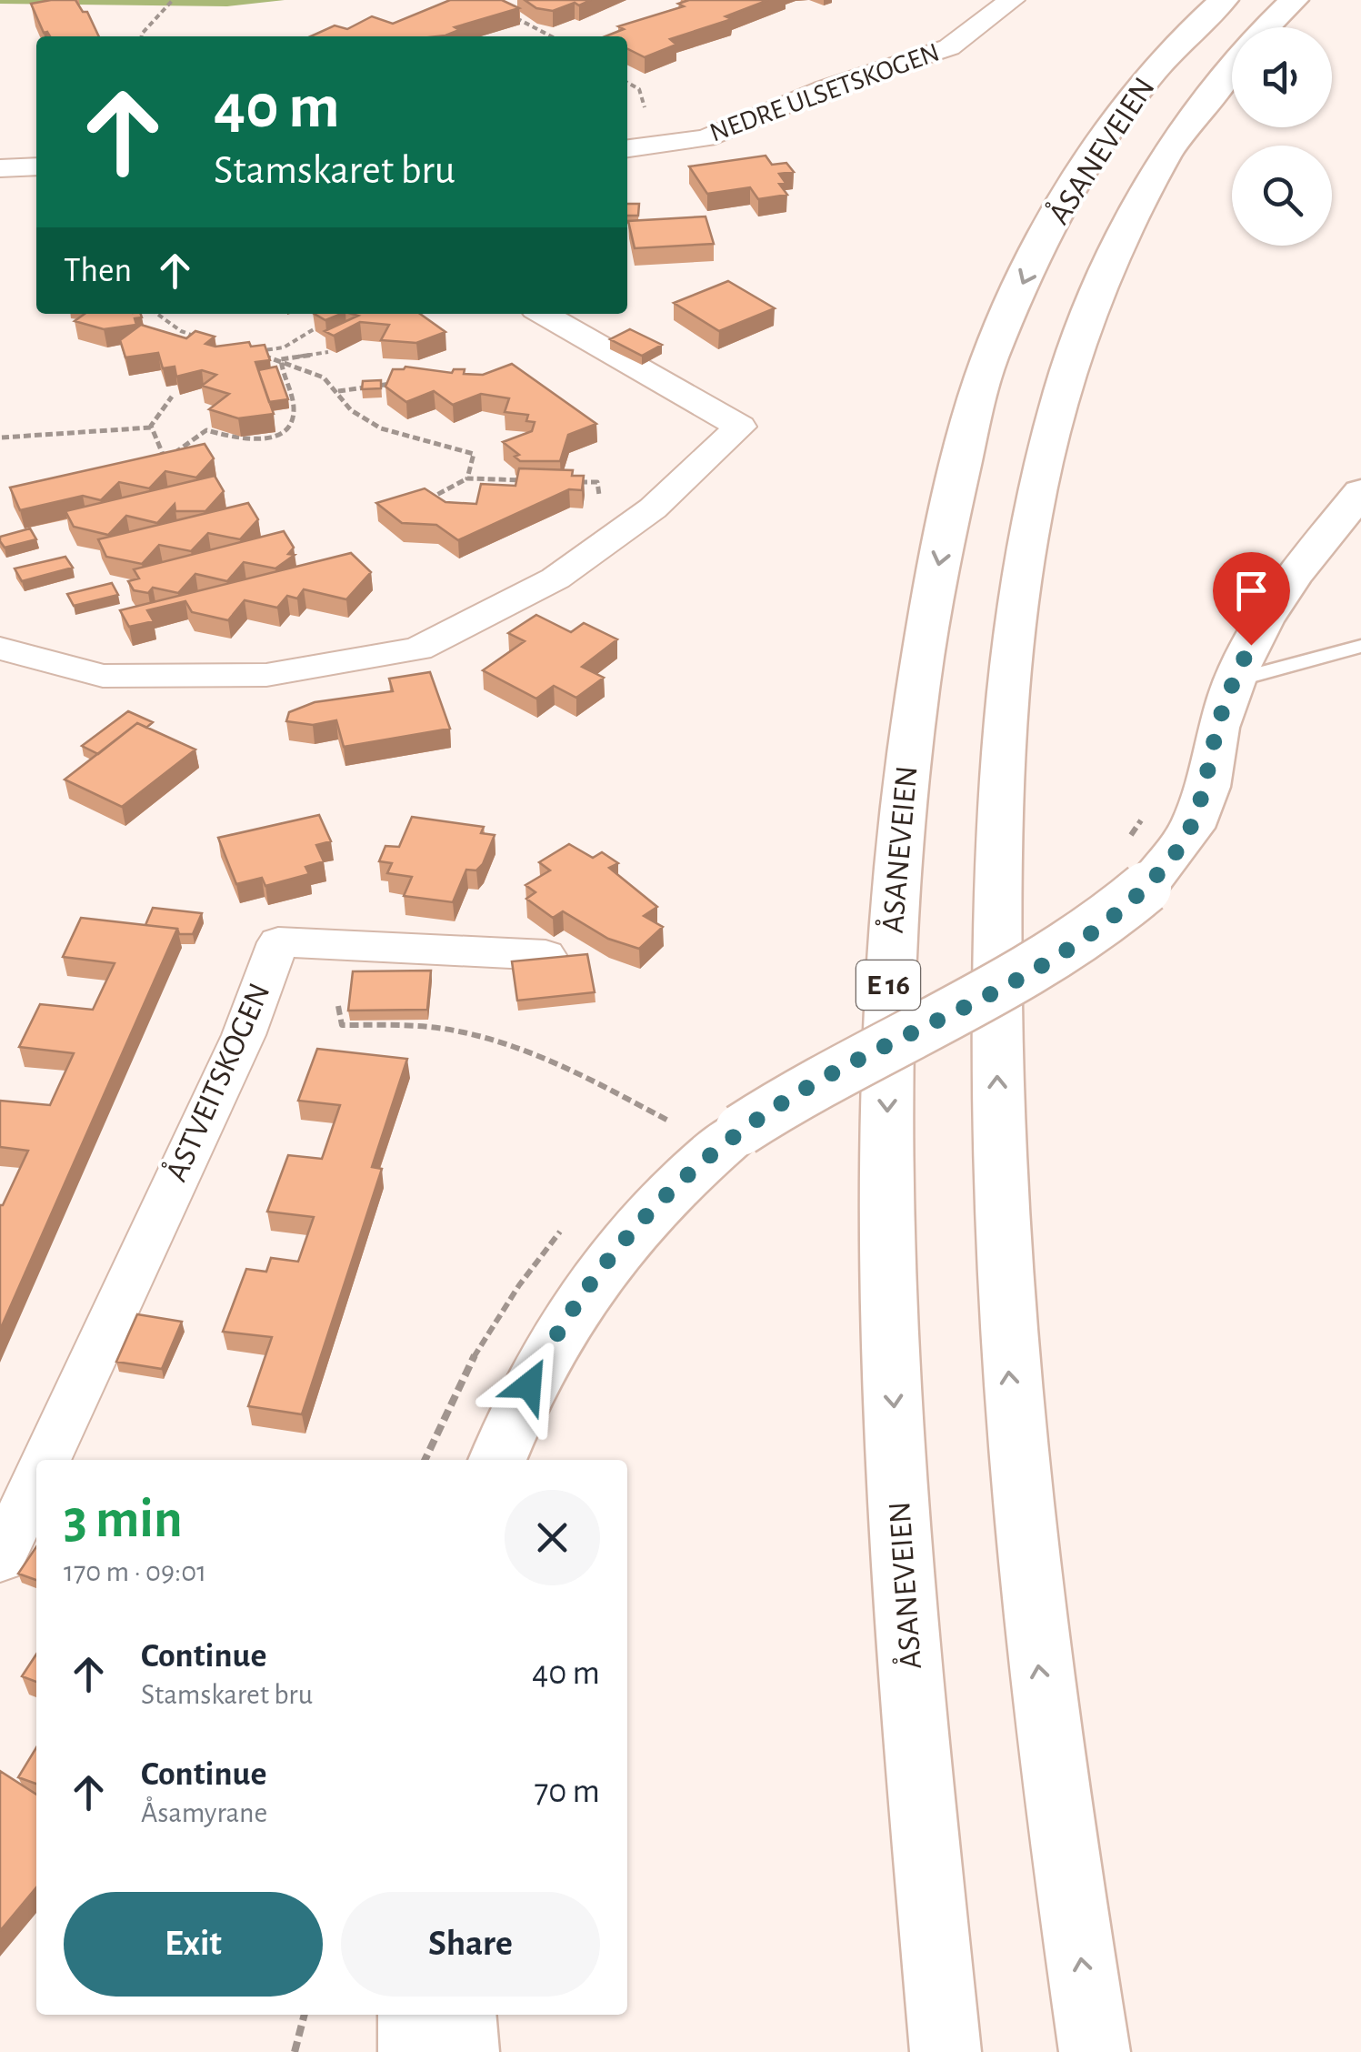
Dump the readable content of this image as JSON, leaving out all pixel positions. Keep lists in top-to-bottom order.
{
  "streets": {
    "main road": ["ÅSANEVEIEN", "E 16"],
    "street": ["NEDRE ULSETSKOGEN", "ÅSTVEITSKOGEN"]
  },
  "page": {
    "turn": ["40 m", "Stamskaret bru"],
    "then": "Then",
    "heading": ["3 min", "170 m · 09:01"],
    "list": [
      {
        "name": "Continue",
        "note": "Stamskaret bru",
        "value": "40 m"
      },
      {
        "name": "Continue",
        "note": "Åsamyrane",
        "value": "70 m"
      }
    ],
    "buttons": ["Exit", "Share"]
  }
}
